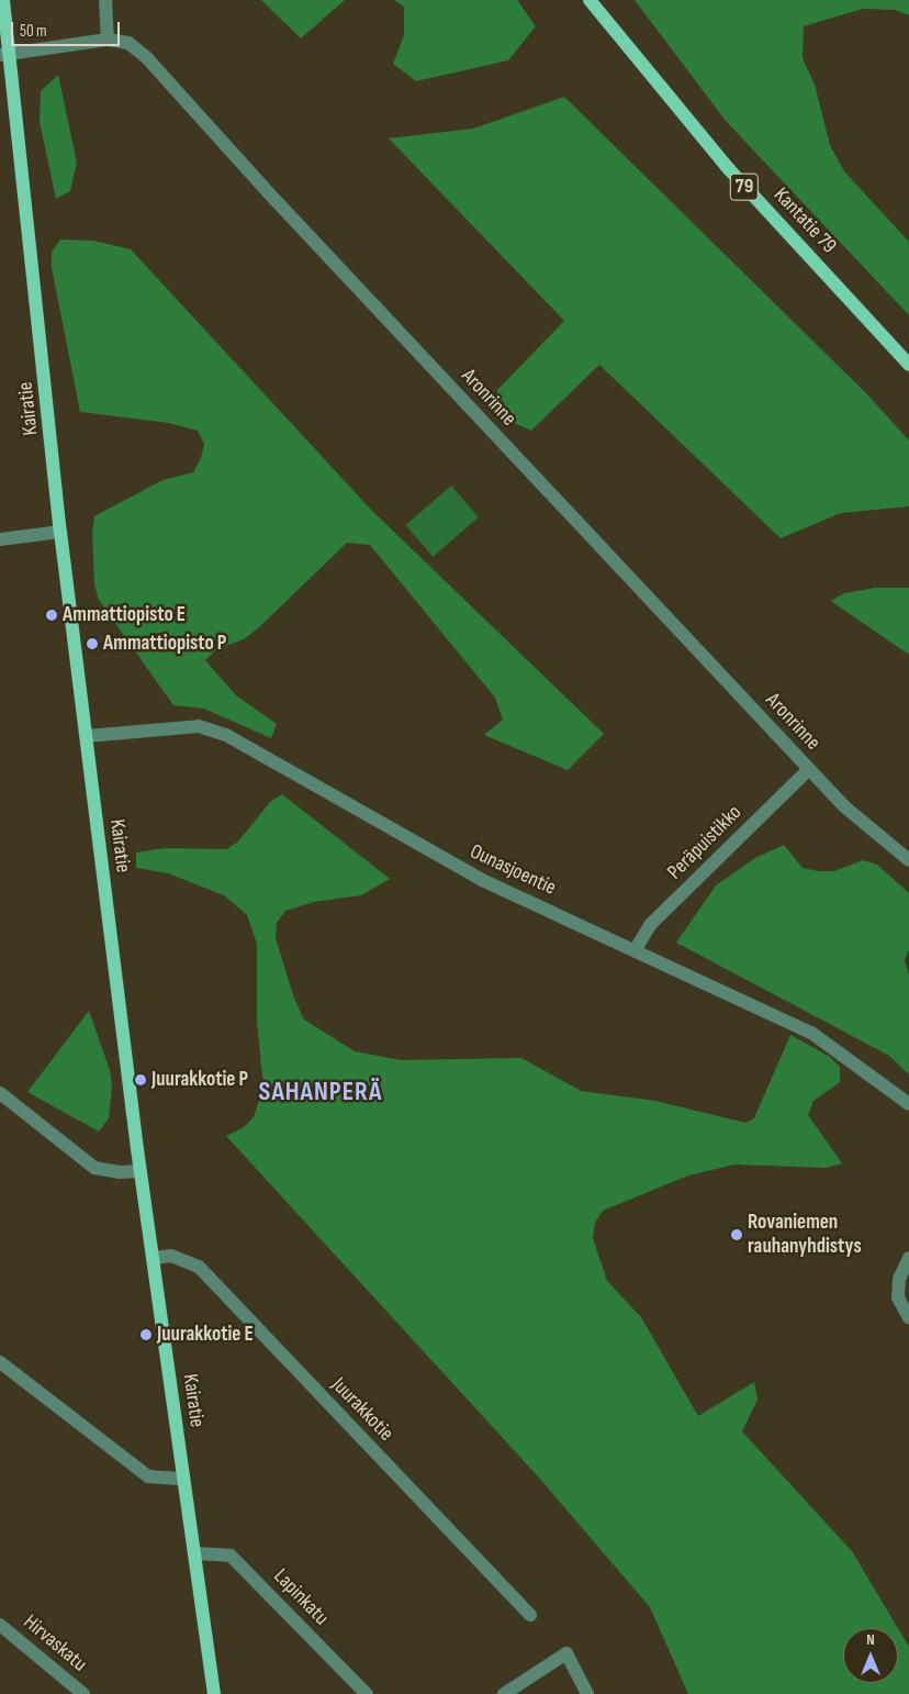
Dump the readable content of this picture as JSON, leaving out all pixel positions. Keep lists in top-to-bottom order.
{
  "streets": {
    "main road": ["79", "Kantatie 79", "Kairatie"],
    "street": [
      "Aronrinne",
      "Peräpuistikko",
      "Ounasjoentie",
      "Juurakkotie",
      "Lapinkatu",
      "Hirvaskatu"
    ]
  },
  "crossings": [
    ["Aronrinne", "Kairatie"],
    ["Aronrinne", "Peräpuistikko"],
    ["Kairatie", "Ounasjoentie"],
    ["Kairatie", "Juurakkotie"],
    ["Kairatie", "Lapinkatu"],
    ["Peräpuistikko", "Ounasjoentie"]
  ],
  "districts": ["SAHANPERÄ"],
  "places": [
    "Ammattiopisto E",
    "Ammattiopisto P",
    "Juurakkotie P",
    "Rovaniemen rauhanyhdistys",
    "Juurakkotie E"
  ],
  "scale_bar": "50 m",
  "north": "top"
}
